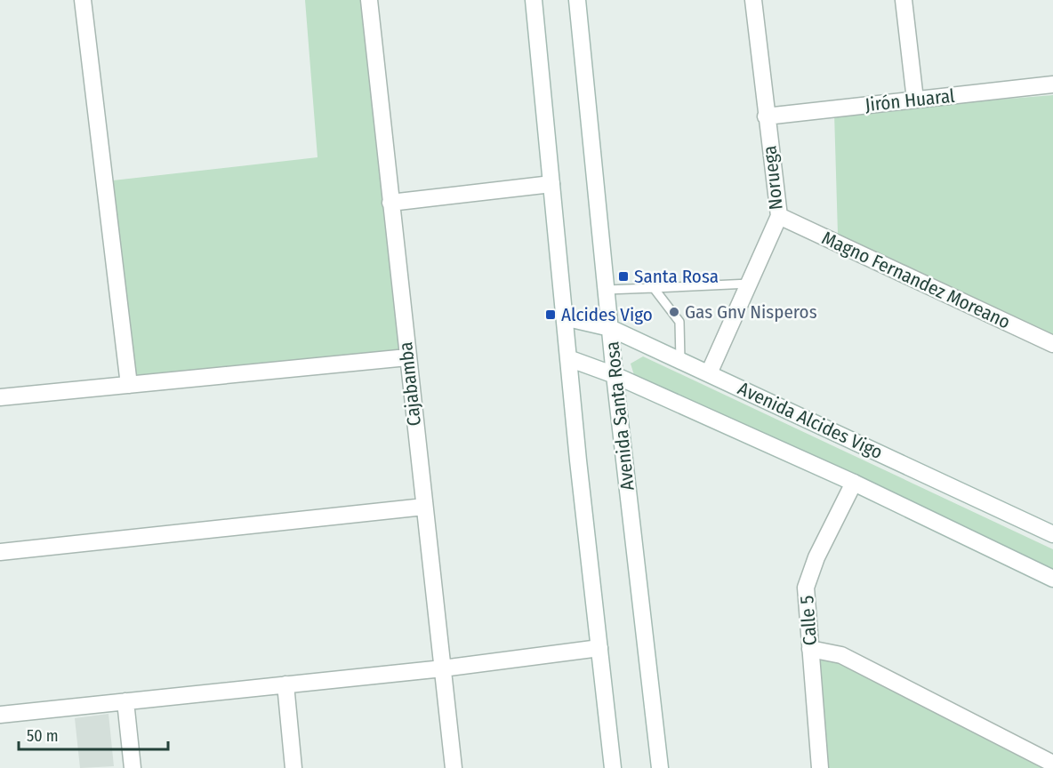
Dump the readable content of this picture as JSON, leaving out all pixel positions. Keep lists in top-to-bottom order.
{
  "streets": {
    "street": [
      "Jirón Huaral",
      "Noruega",
      "Magno Fernandez Moreano",
      "Cajabamba",
      "Avenida Santa Rosa",
      "Avenida Alcides Vigo",
      "Calle 5"
    ]
  },
  "crossings": [
    ["Jirón Huaral", "Noruega"],
    ["Noruega", "Magno Fernandez Moreano"],
    ["Noruega", "Avenida Alcides Vigo"],
    ["Avenida Santa Rosa", "Avenida Alcides Vigo"],
    ["Avenida Alcides Vigo", "Calle 5"]
  ],
  "places": {
    "transit": ["Santa Rosa", "Alcides Vigo"],
    "other": ["Gas Gnv Nisperos"]
  },
  "scale_bar": "50 m"
}
